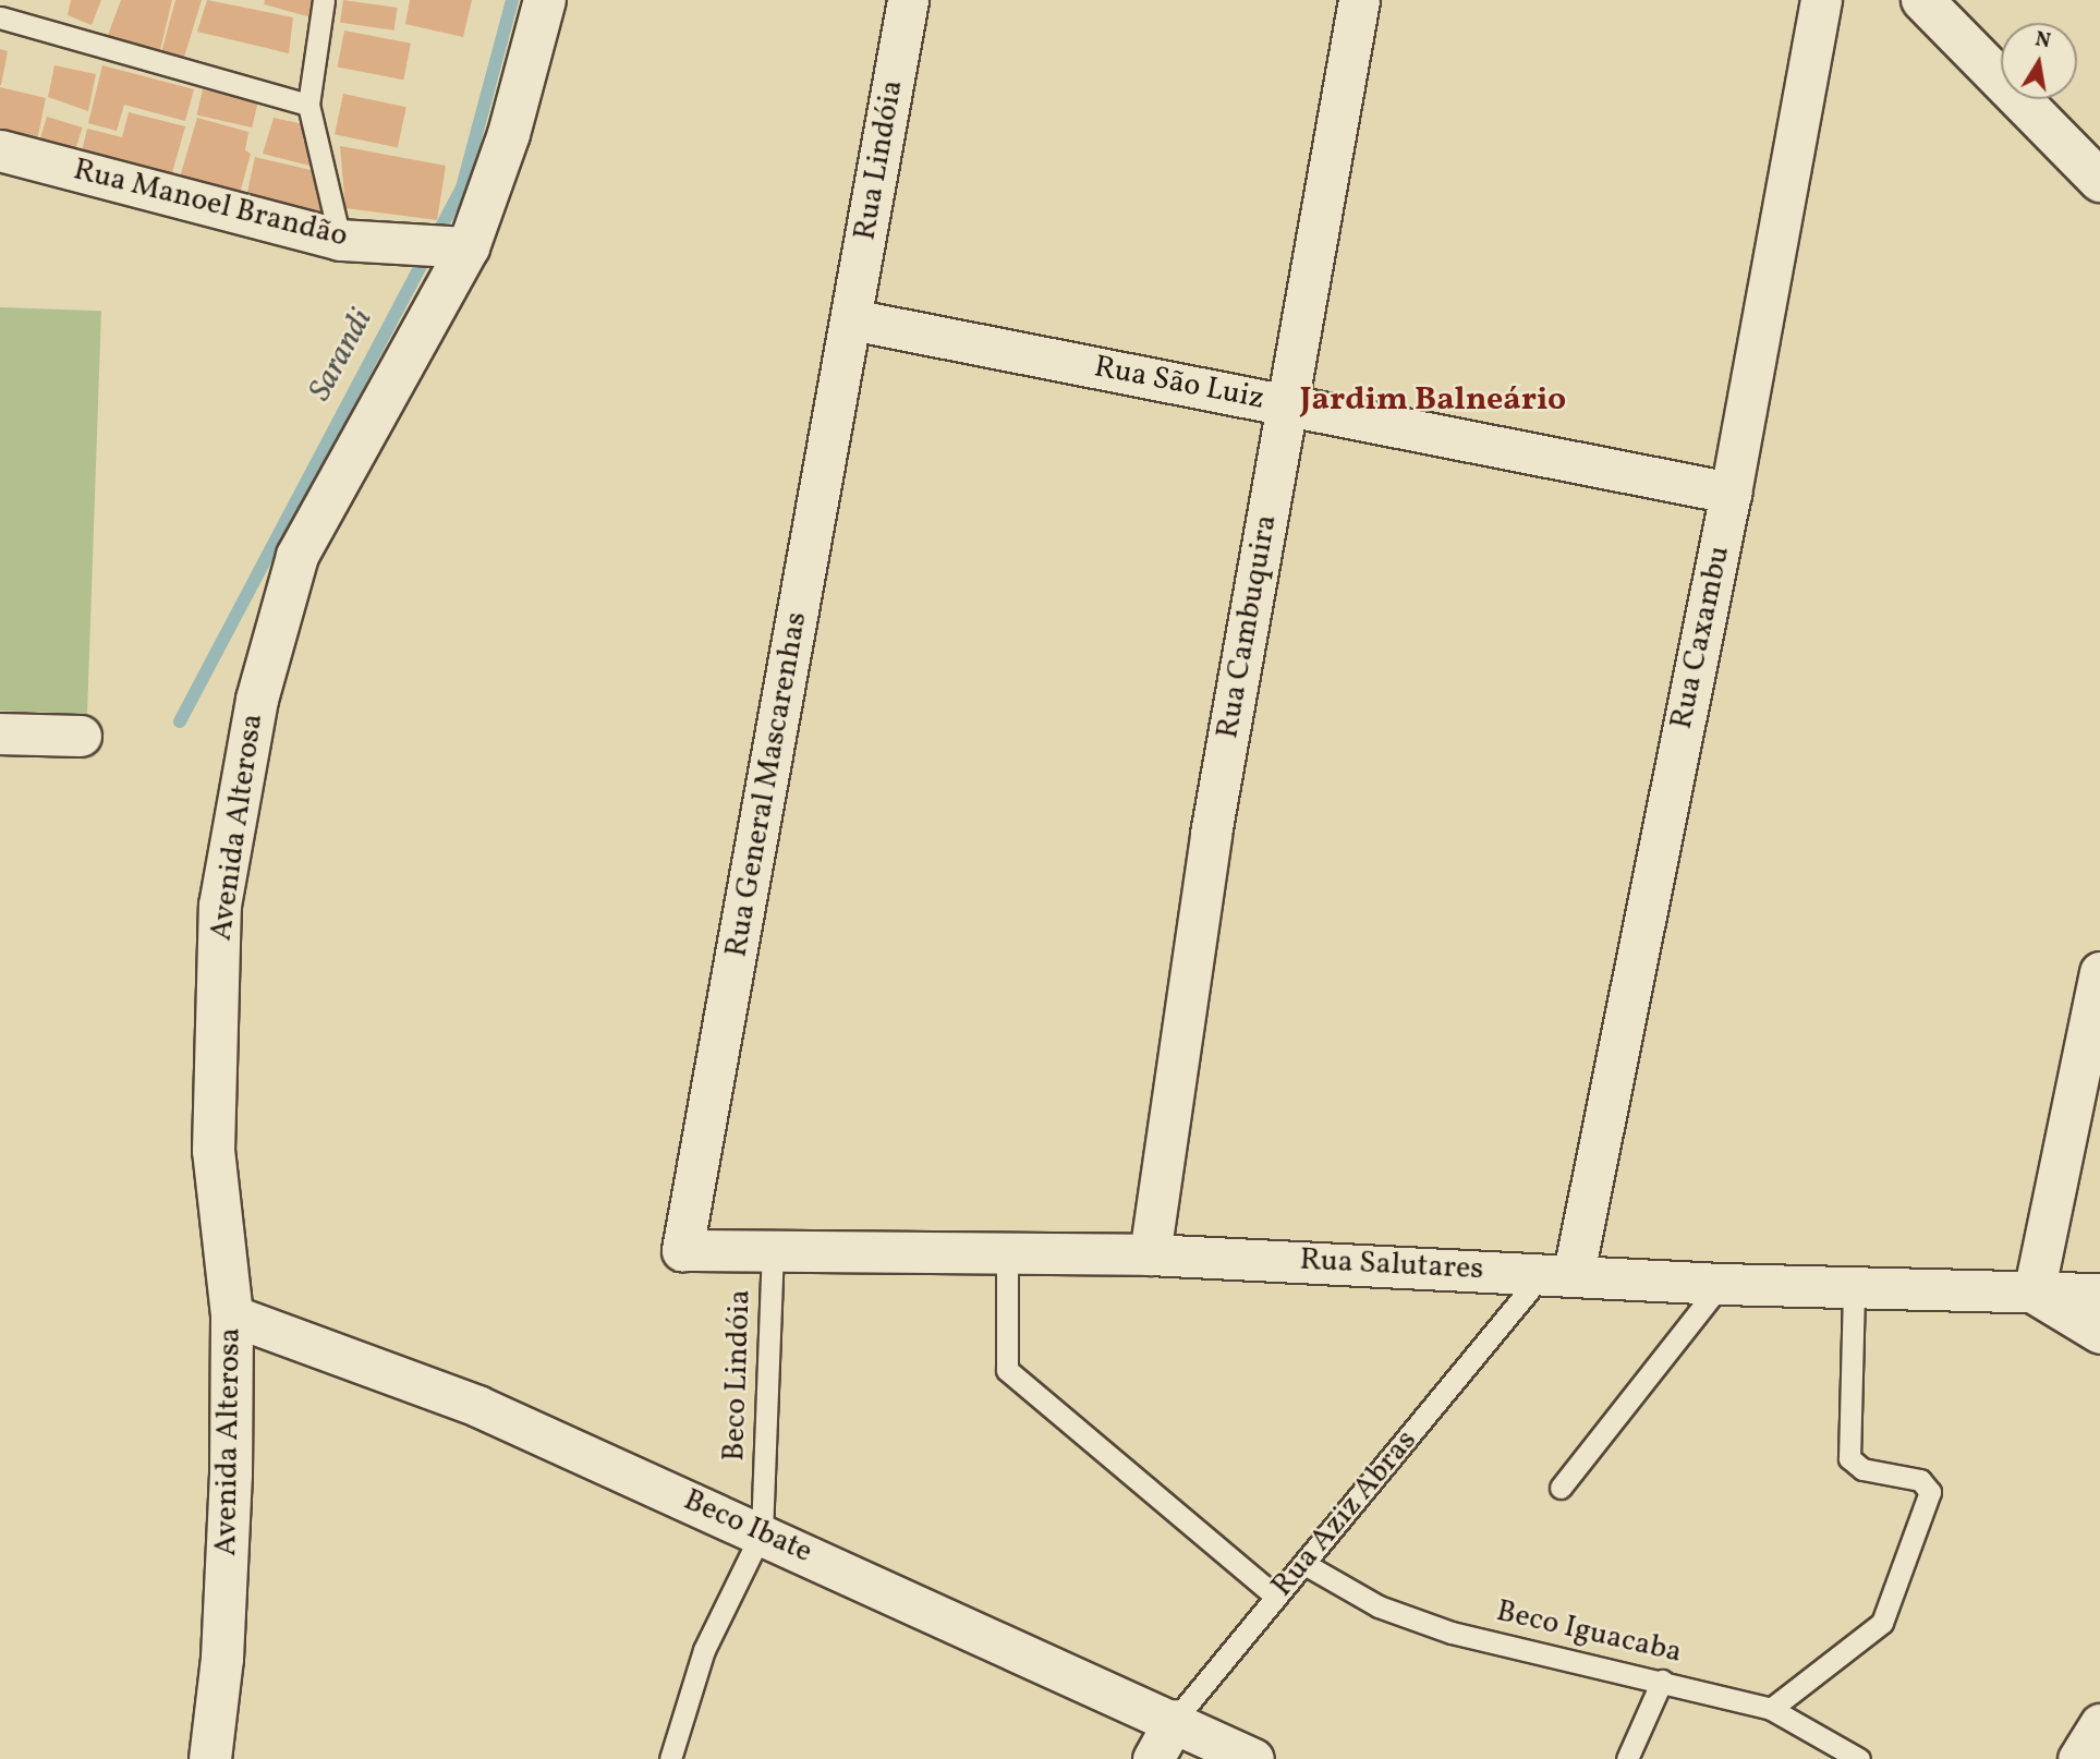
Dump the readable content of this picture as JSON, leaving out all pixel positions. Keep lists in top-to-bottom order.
{
  "streets": {
    "street": [
      "Rua Lindóia",
      "Rua Manoel Brandão",
      "Rua São Luiz",
      "Rua Cambuquira",
      "Rua Caxambu",
      "Rua General Mascarenhas",
      "Avenida Alterosa",
      "Rua Salutares",
      "Rua Aziz Abras",
      "Beco Ibate"
    ],
    "lane": ["Beco Lindóia", "Beco Iguacaba"]
  },
  "crossings": [
    ["Rua Lindóia", "Rua São Luiz"],
    ["Rua Lindóia", "Rua General Mascarenhas"],
    ["Rua Manoel Brandão", "Avenida Alterosa"],
    ["Rua São Luiz", "Rua Cambuquira"],
    ["Rua São Luiz", "Rua Caxambu"],
    ["Rua São Luiz", "Rua General Mascarenhas"],
    ["Rua Cambuquira", "Rua Salutares"],
    ["Rua Caxambu", "Rua Salutares"],
    ["Rua Caxambu", "Rua Aziz Abras"],
    ["Rua General Mascarenhas", "Rua Salutares"],
    ["Avenida Alterosa", "Beco Ibate"],
    ["Rua Salutares", "Beco Lindóia"],
    ["Rua Salutares", "Rua Aziz Abras"],
    ["Beco Lindóia", "Beco Ibate"],
    ["Rua Aziz Abras", "Beco Ibate"],
    ["Rua Aziz Abras", "Beco Iguacaba"]
  ],
  "districts": ["Jardim Balneário"],
  "water": ["Sarandi"],
  "north": "top"
}
